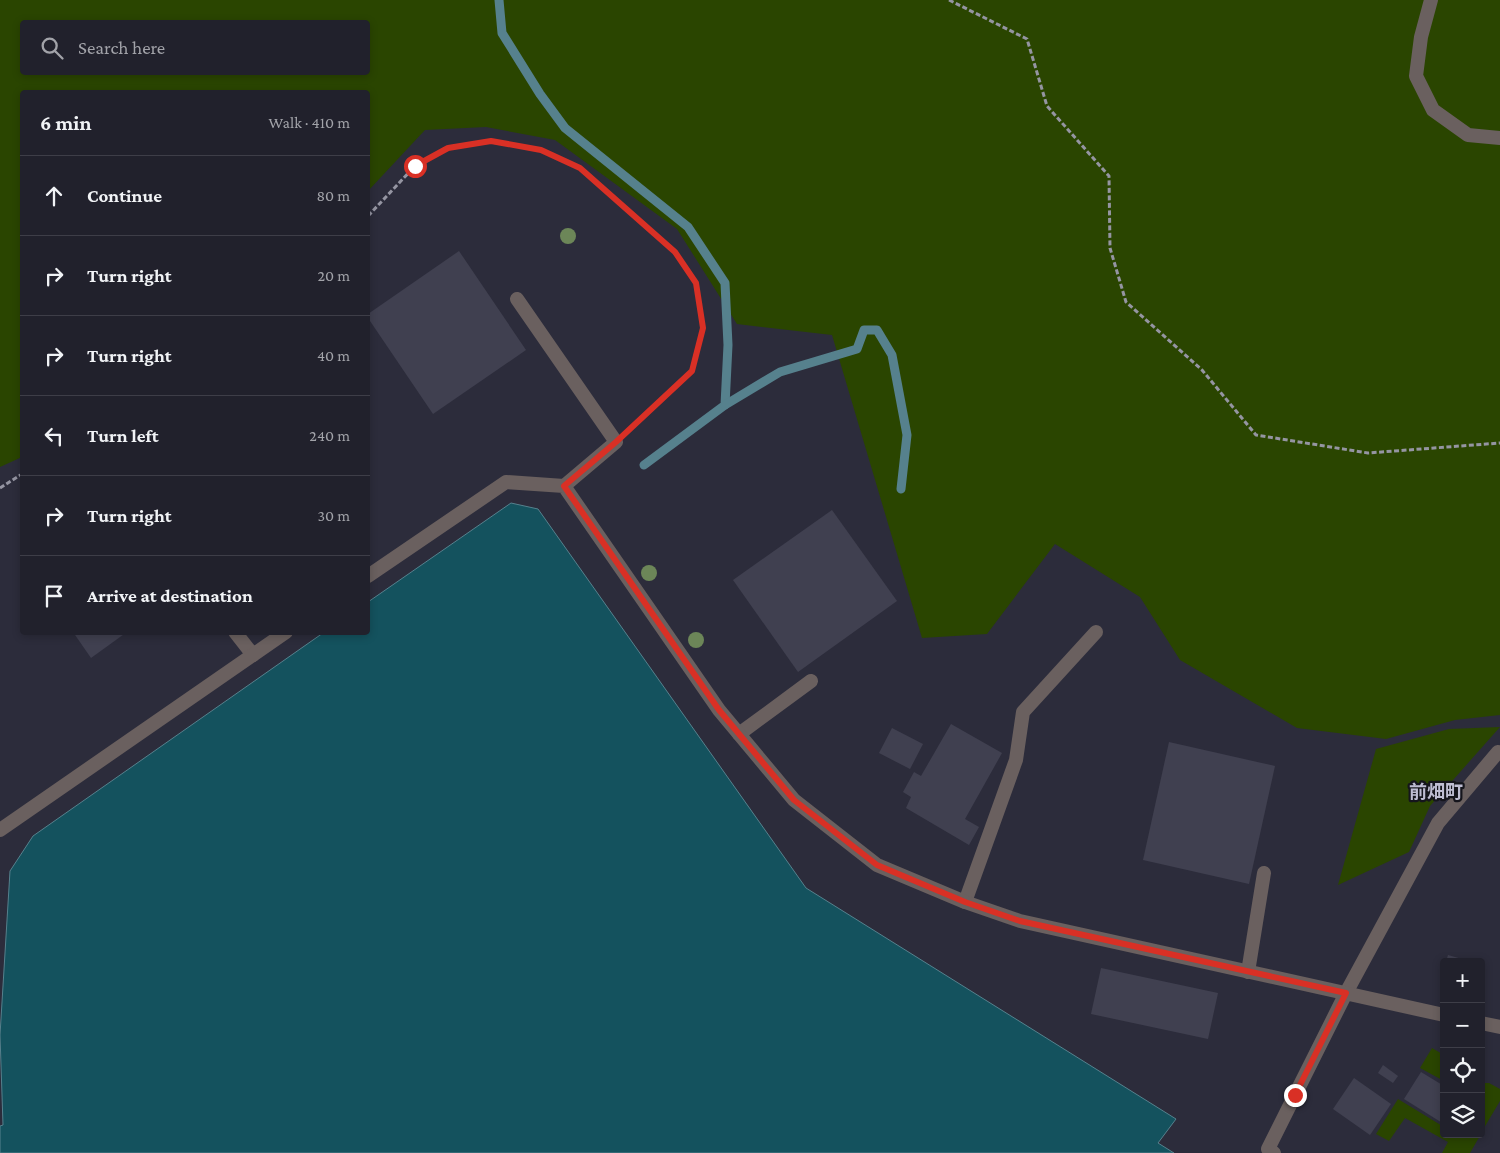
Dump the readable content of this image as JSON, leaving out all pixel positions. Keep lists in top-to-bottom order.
{
  "districts": ["前畑町"],
  "page": {
    "search": "Search here",
    "heading": ["6 min", "Walk · 410 m"],
    "list": [
      ["Continue", "80 m"],
      ["Turn right", "20 m"],
      ["Turn right", "40 m"],
      ["Turn left", "240 m"],
      ["Turn right", "30 m"],
      "Arrive at destination"
    ],
    "map_buttons": ["+", "−"]
  }
}
